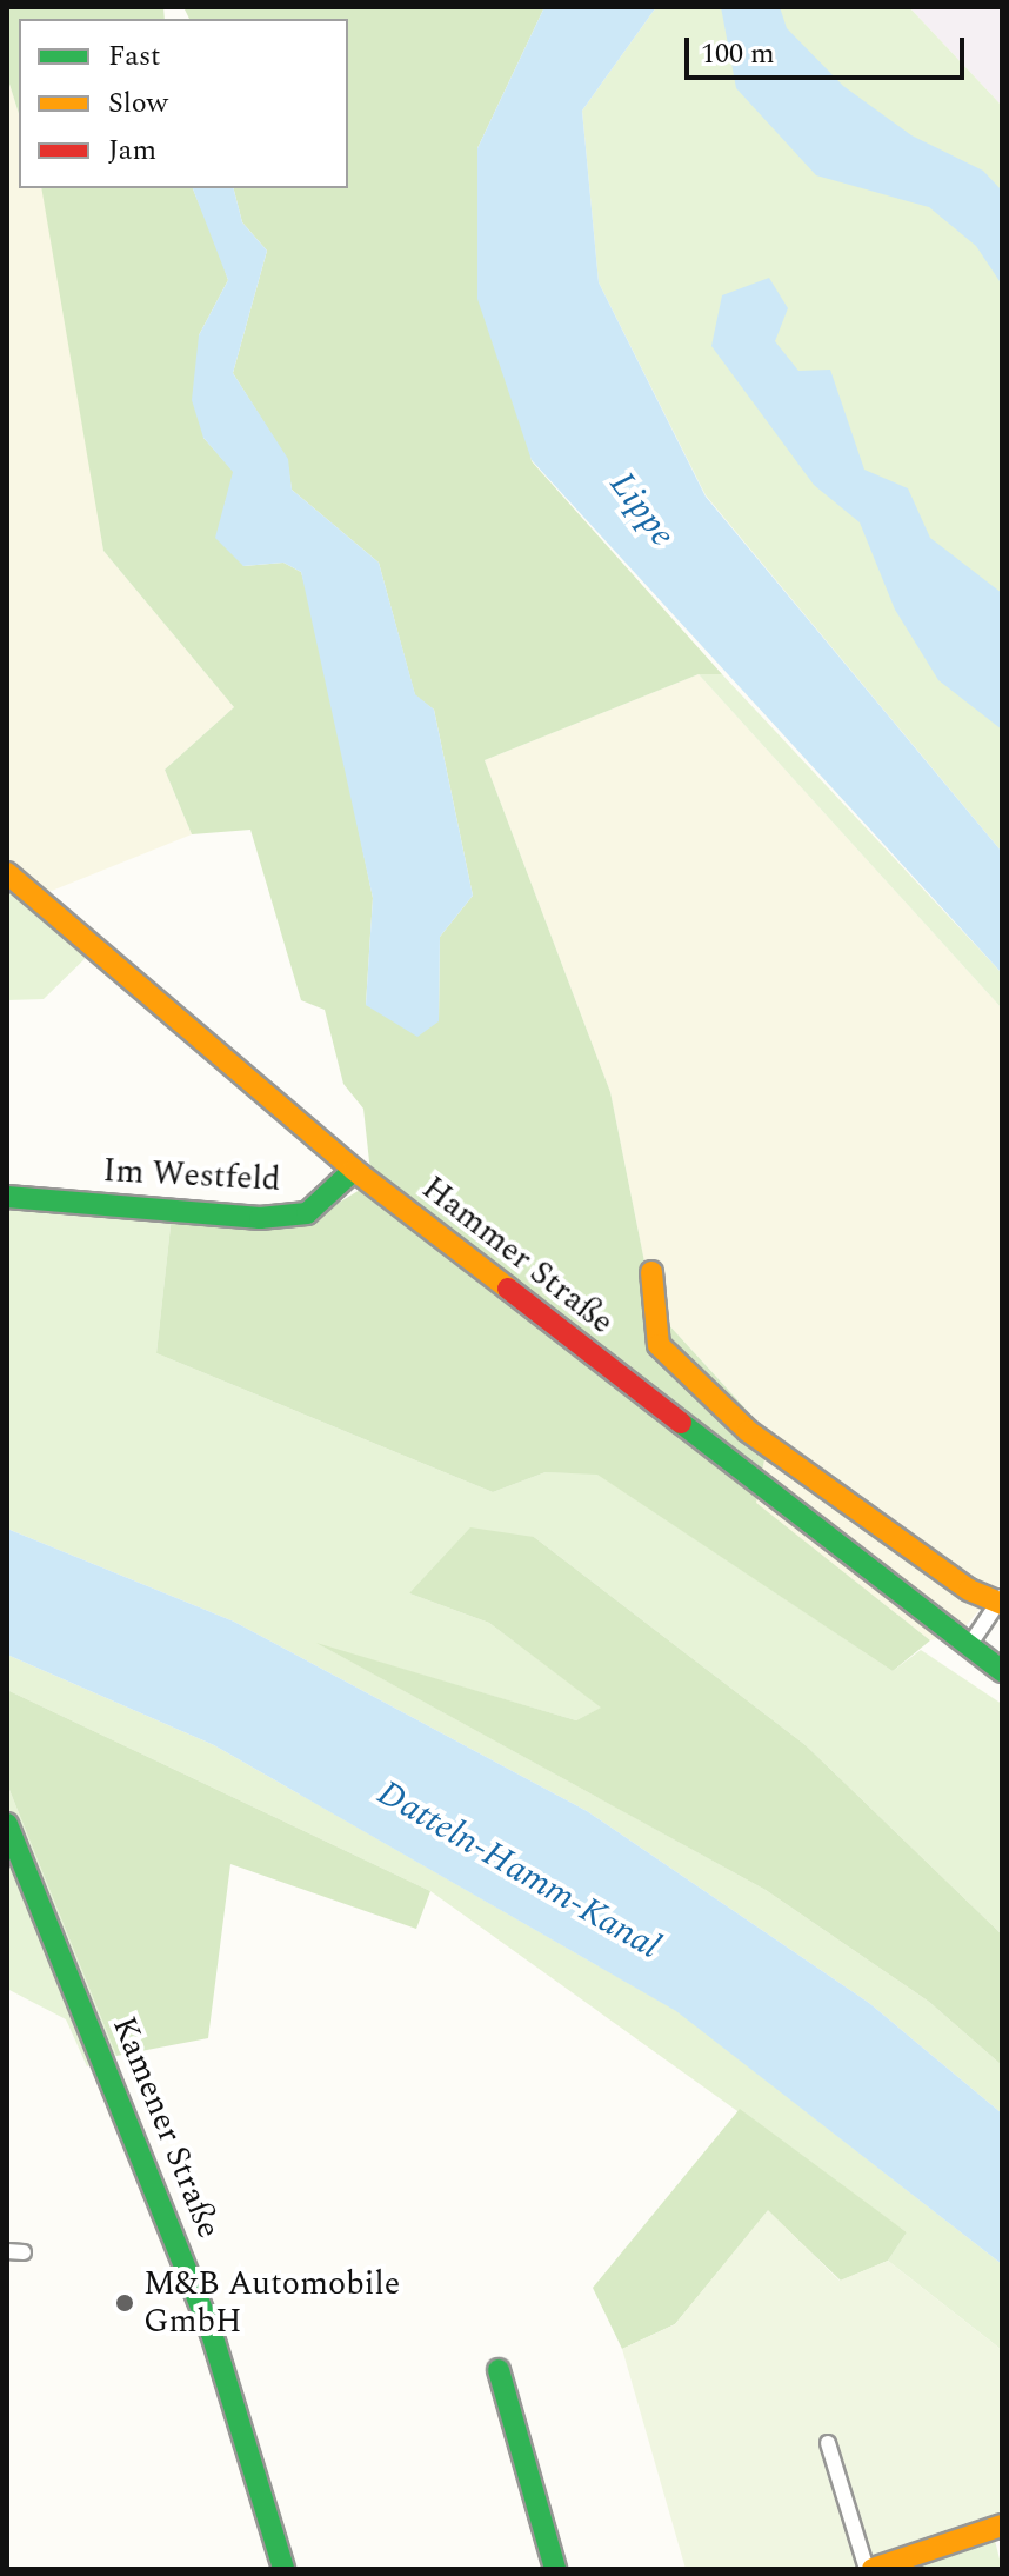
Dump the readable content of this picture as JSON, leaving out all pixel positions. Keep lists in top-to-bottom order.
{
  "streets": {
    "main road": ["Im Westfeld", "Hammer Straße", "Kamener Straße"]
  },
  "crossings": [
    ["Im Westfeld", "Hammer Straße"]
  ],
  "water": ["Lippe", "Datteln-Hamm-Kanal"],
  "places": ["M&B Automobile GmbH"],
  "legend": ["Fast", "Slow", "Jam"],
  "scale_bar": "100 m"
}
